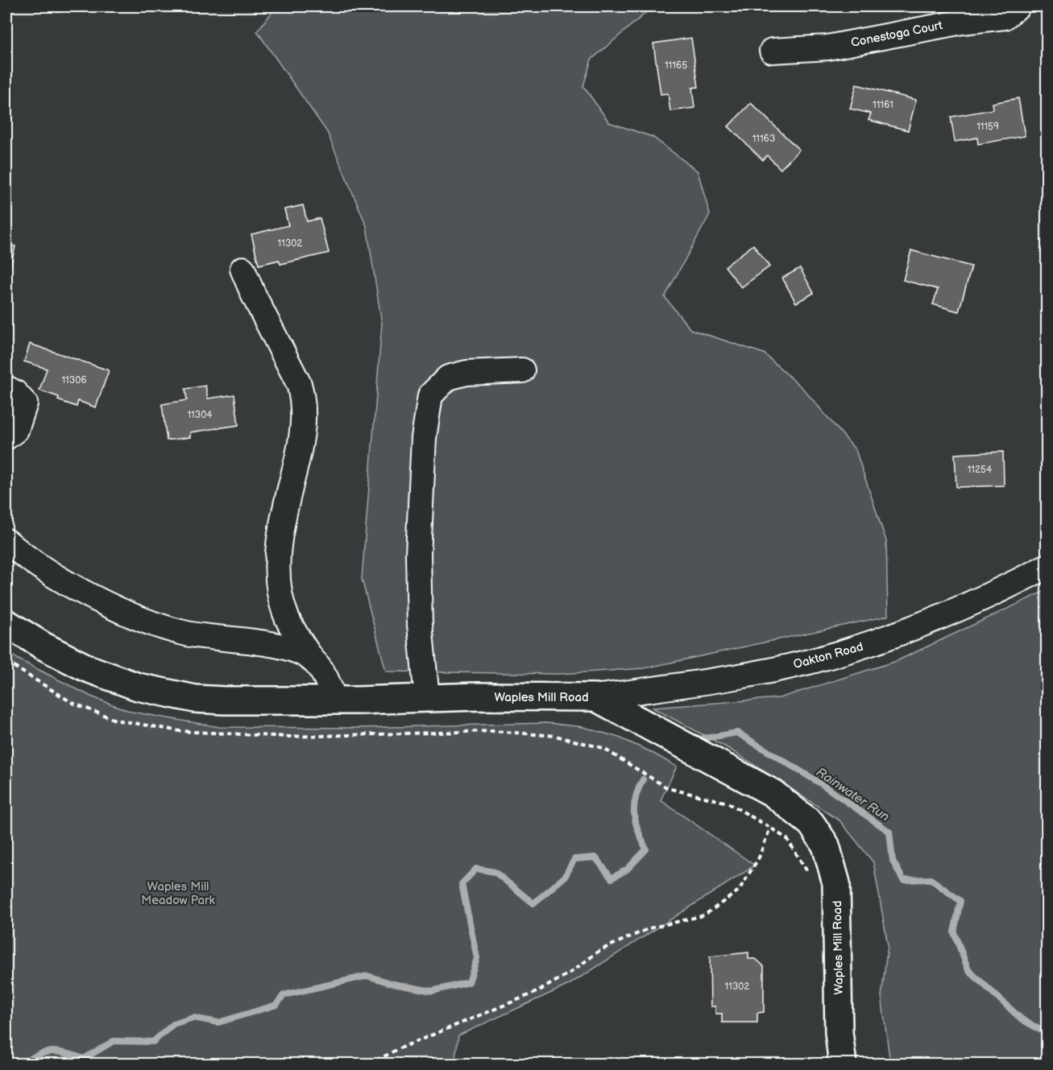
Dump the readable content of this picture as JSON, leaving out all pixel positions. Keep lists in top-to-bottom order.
{
  "streets": {
    "main road": ["Waples Mill Road"],
    "street": ["Conestoga Court", "Oakton Road"]
  },
  "crossings": [
    ["Oakton Road", "Waples Mill Road"]
  ],
  "water": ["Rainwater Run"],
  "parks": ["Waples Mill Meadow Park"],
  "house_numbers": [
    "11165",
    "11161",
    "11159",
    "11163",
    "11302",
    "11306",
    "11304",
    "11254",
    "11302"
  ]
}
